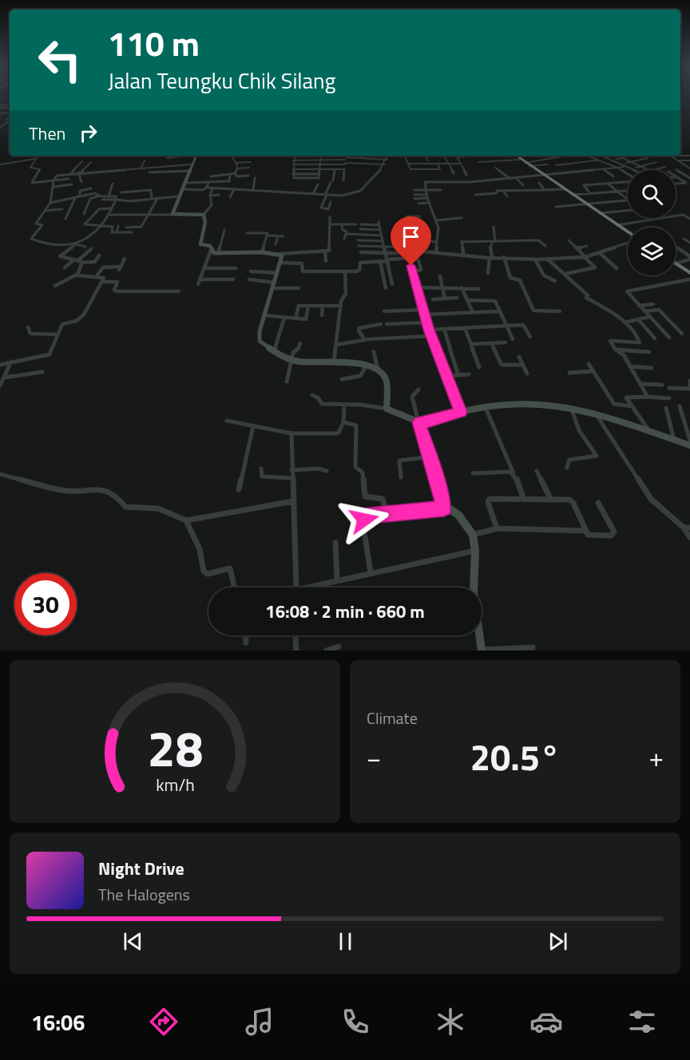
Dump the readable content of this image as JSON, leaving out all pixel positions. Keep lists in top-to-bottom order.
{
  "page": {
    "turn": ["110 m", "Jalan Teungku Chik Silang"],
    "then": "Then",
    "limit": "30",
    "trip": "16:08 · 2 min · 660 m",
    "tile": "Climate",
    "heat": ["−", "20.5°", "+"],
    "song": ["Night Drive", "The Halogens"],
    "tabs": "16:06",
    "gauge": ["28", "km/h"]
  }
}
